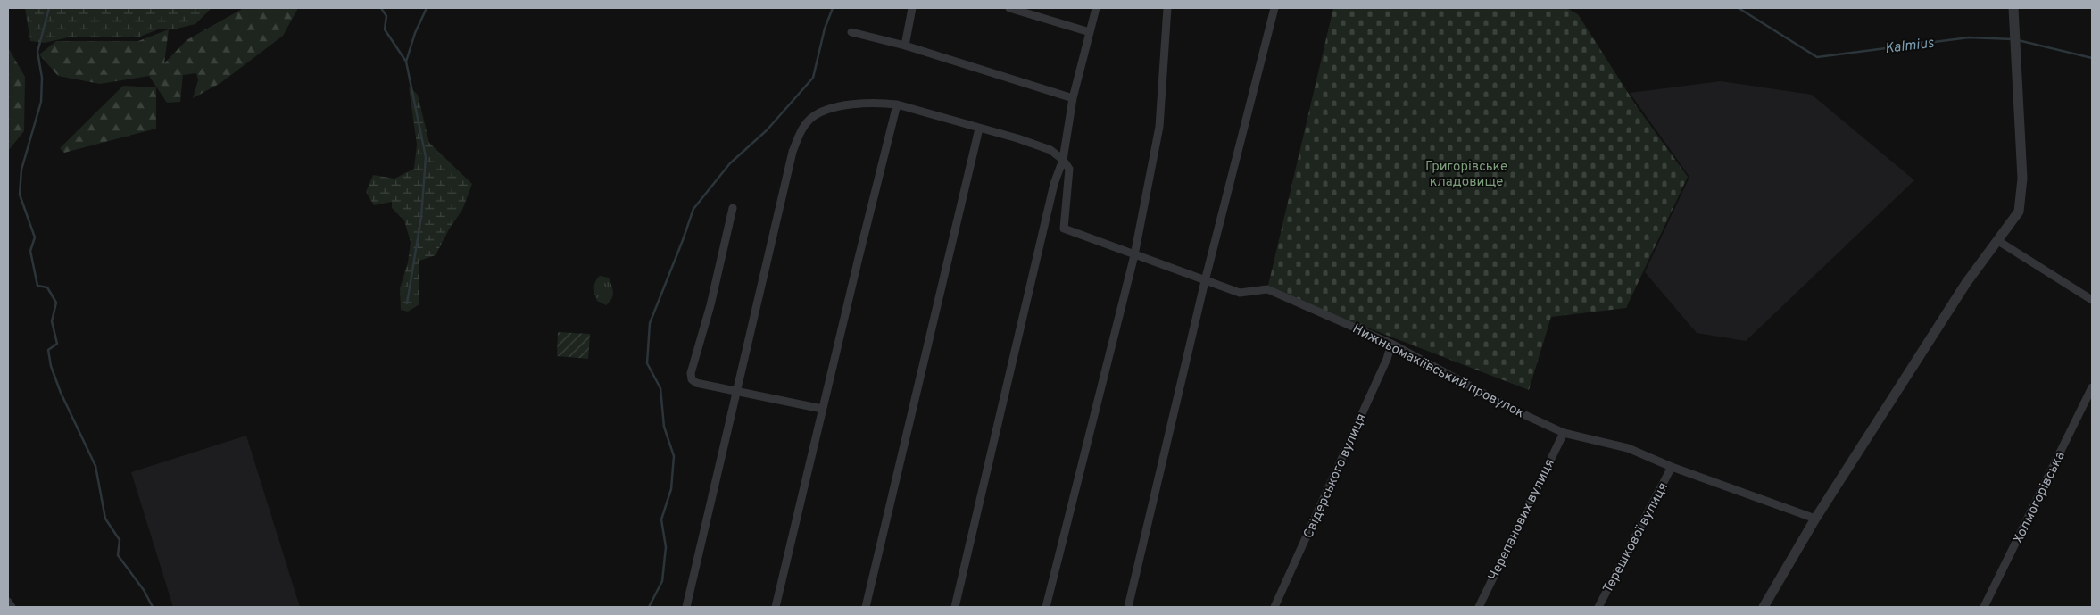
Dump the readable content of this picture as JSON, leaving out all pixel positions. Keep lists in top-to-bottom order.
{
  "streets": {
    "street": [
      "Нижньомакіївський провулок",
      "Свiдерського вулиця",
      "Холмогорівська",
      "Черепанових вулиця",
      "Терешкової вулиця"
    ]
  },
  "crossings": [
    ["Нижньомакіївський провулок", "Свiдерського вулиця"],
    ["Нижньомакіївський провулок", "Черепанових вулиця"],
    ["Нижньомакіївський провулок", "Терешкової вулиця"]
  ],
  "water": ["Kalmius"],
  "parks": ["Григорівське кладовище"]
}
